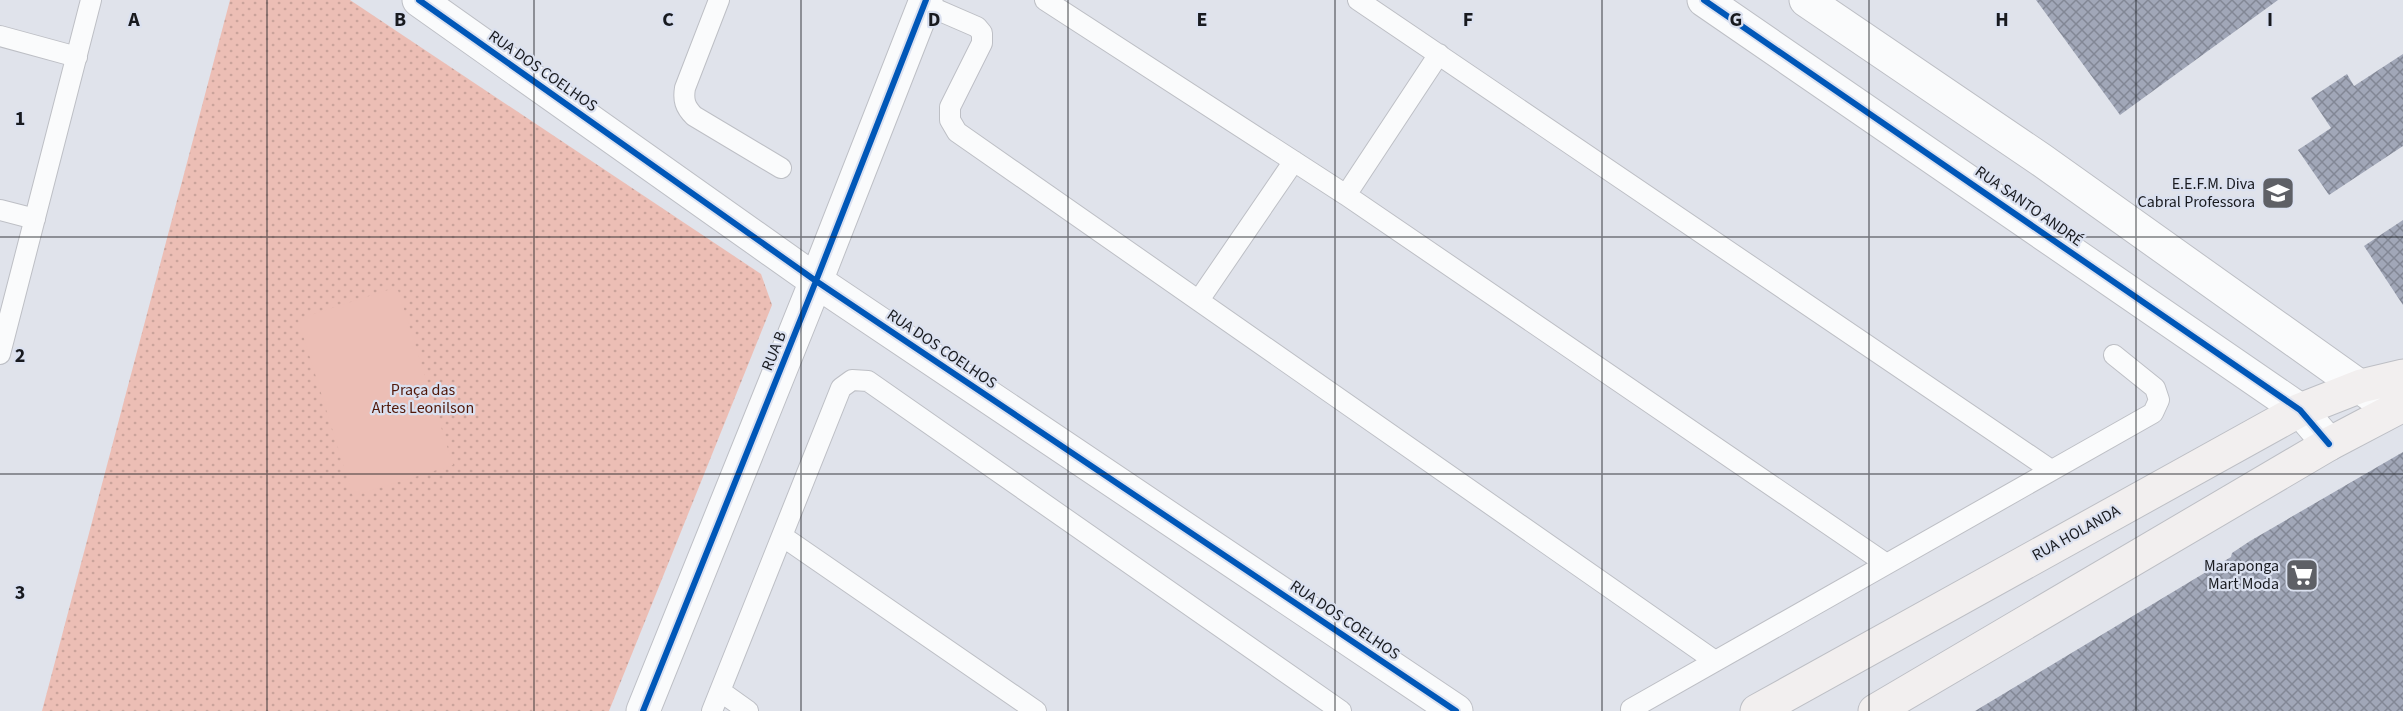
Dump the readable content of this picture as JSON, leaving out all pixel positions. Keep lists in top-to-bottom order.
{
  "streets": {
    "street": [
      "RUA DOS COELHOS",
      "RUA SANTO ANDRÉ",
      "RUA B",
      "RUA HOLANDA"
    ]
  },
  "crossings": [
    ["RUA DOS COELHOS", "RUA B"],
    ["RUA SANTO ANDRÉ", "RUA HOLANDA"]
  ],
  "parks": ["Praça das Artes Leonilson"],
  "places": {
    "school or university": ["E.E.F.M. Diva Cabral Professora"],
    "supermarket": ["Maraponga Mart Moda"]
  },
  "grid": {
    "columns": [
      "A",
      "B",
      "C",
      "D",
      "E",
      "F",
      "G",
      "H",
      "I"
    ],
    "rows": ["1", "2", "3"]
  }
}
